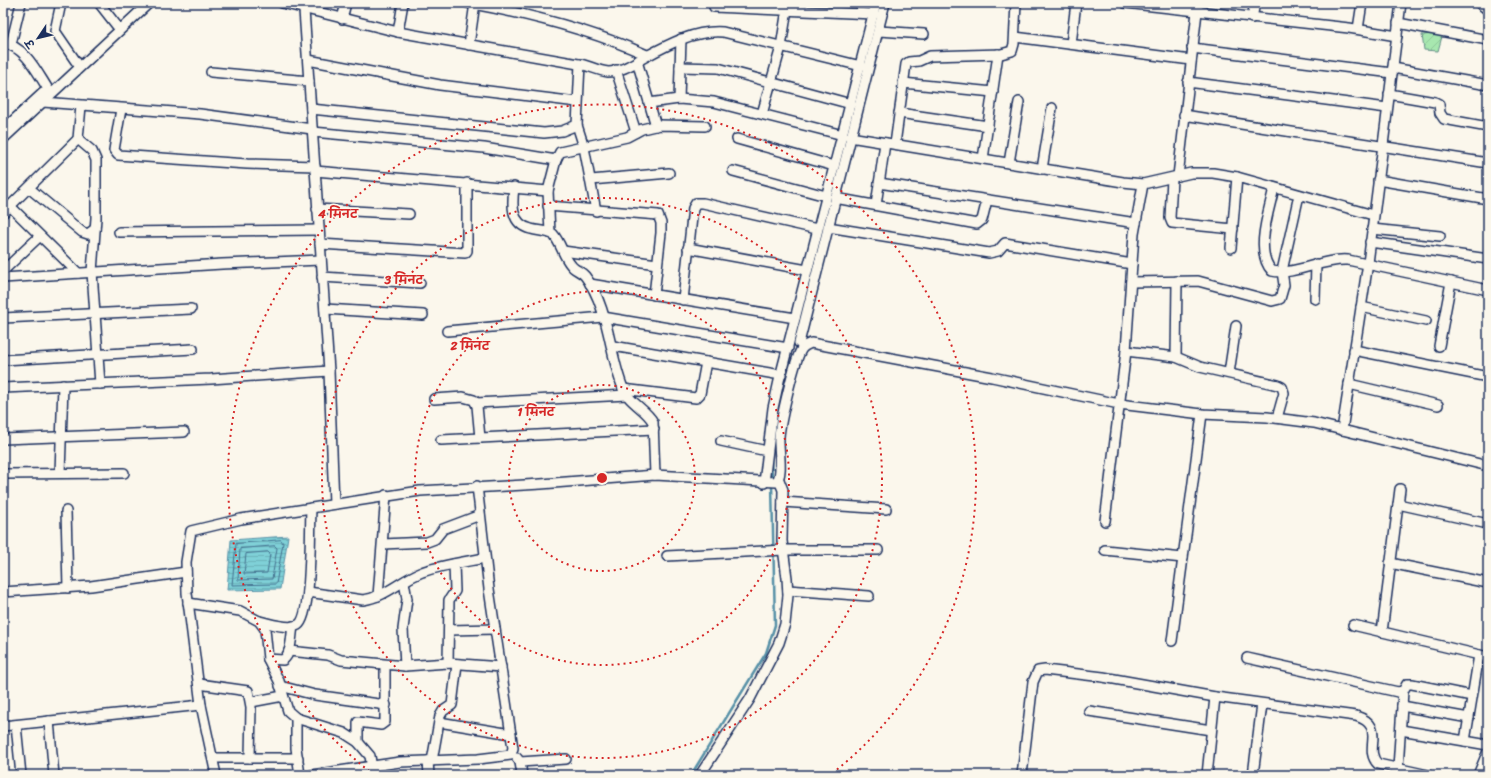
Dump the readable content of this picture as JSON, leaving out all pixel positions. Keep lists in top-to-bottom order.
{
  "north": "bottom left",
  "rings": [
    "4 मिनट",
    "3 मिनट",
    "2 मिनट",
    "1 मिनट"
  ]
}
